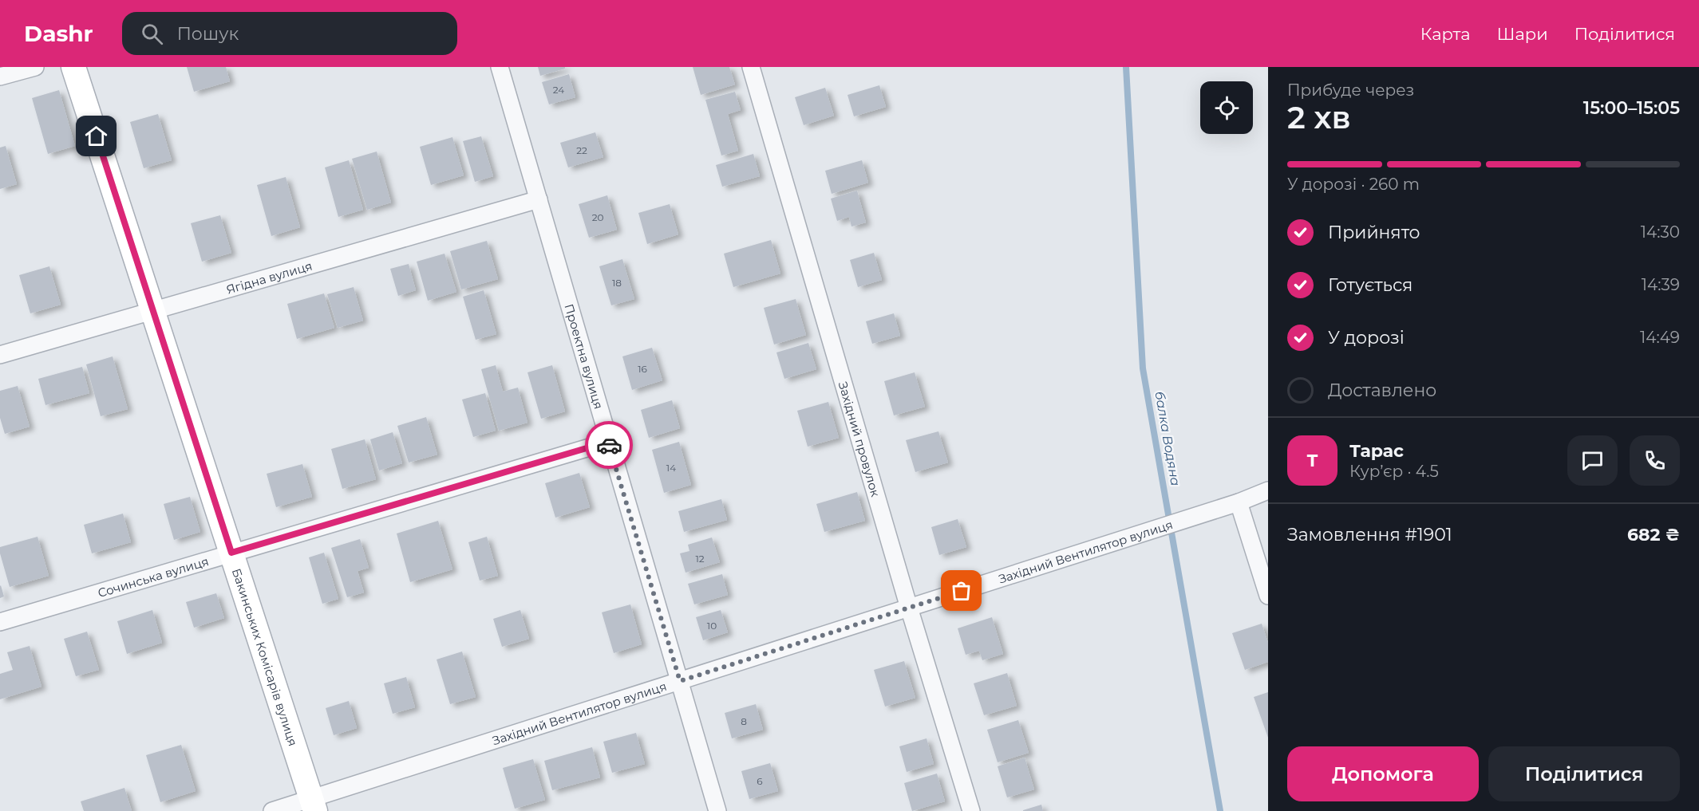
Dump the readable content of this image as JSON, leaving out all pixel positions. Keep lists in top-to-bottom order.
{
  "streets": {
    "street": [
      "Ягідна вулиця",
      "Проектна вулиця",
      "Західний провулок",
      "Західний Вентилятор вулиця",
      "Сочинська вулиця",
      "Бакинських Комісарів вулиця"
    ]
  },
  "crossings": [
    ["Ягідна вулиця", "Проектна вулиця"],
    ["Ягідна вулиця", "Бакинських Комісарів вулиця"],
    ["Проектна вулиця", "Західний Вентилятор вулиця"],
    ["Проектна вулиця", "Сочинська вулиця"],
    ["Західний провулок", "Західний Вентилятор вулиця"],
    ["Західний Вентилятор вулиця", "Бакинських Комісарів вулиця"],
    ["Сочинська вулиця", "Бакинських Комісарів вулиця"]
  ],
  "water": ["балка Водяна"],
  "house_numbers": [
    "24",
    "22",
    "20",
    "18",
    "16",
    "14",
    "12",
    "10",
    "8",
    "6"
  ],
  "page": {
    "header": "Dashr",
    "search": "Пошук",
    "nav": ["Карта", "Шари", "Поділитися"],
    "heading": ["2 хв", "Прибуде через", "15:00–15:05"],
    "panel": [
      "Тарас",
      "Кур’єр · 4.5",
      "Замовлення #1901",
      "682 ₴"
    ],
    "bar": "У дорозі · 260 m",
    "list": [
      ["Прийнято", "14:30"],
      ["Готується", "14:39"],
      ["У дорозі", "14:49"],
      "Доставлено"
    ],
    "round": "Т",
    "buttons": ["Допомога", "Поділитися"]
  }
}
